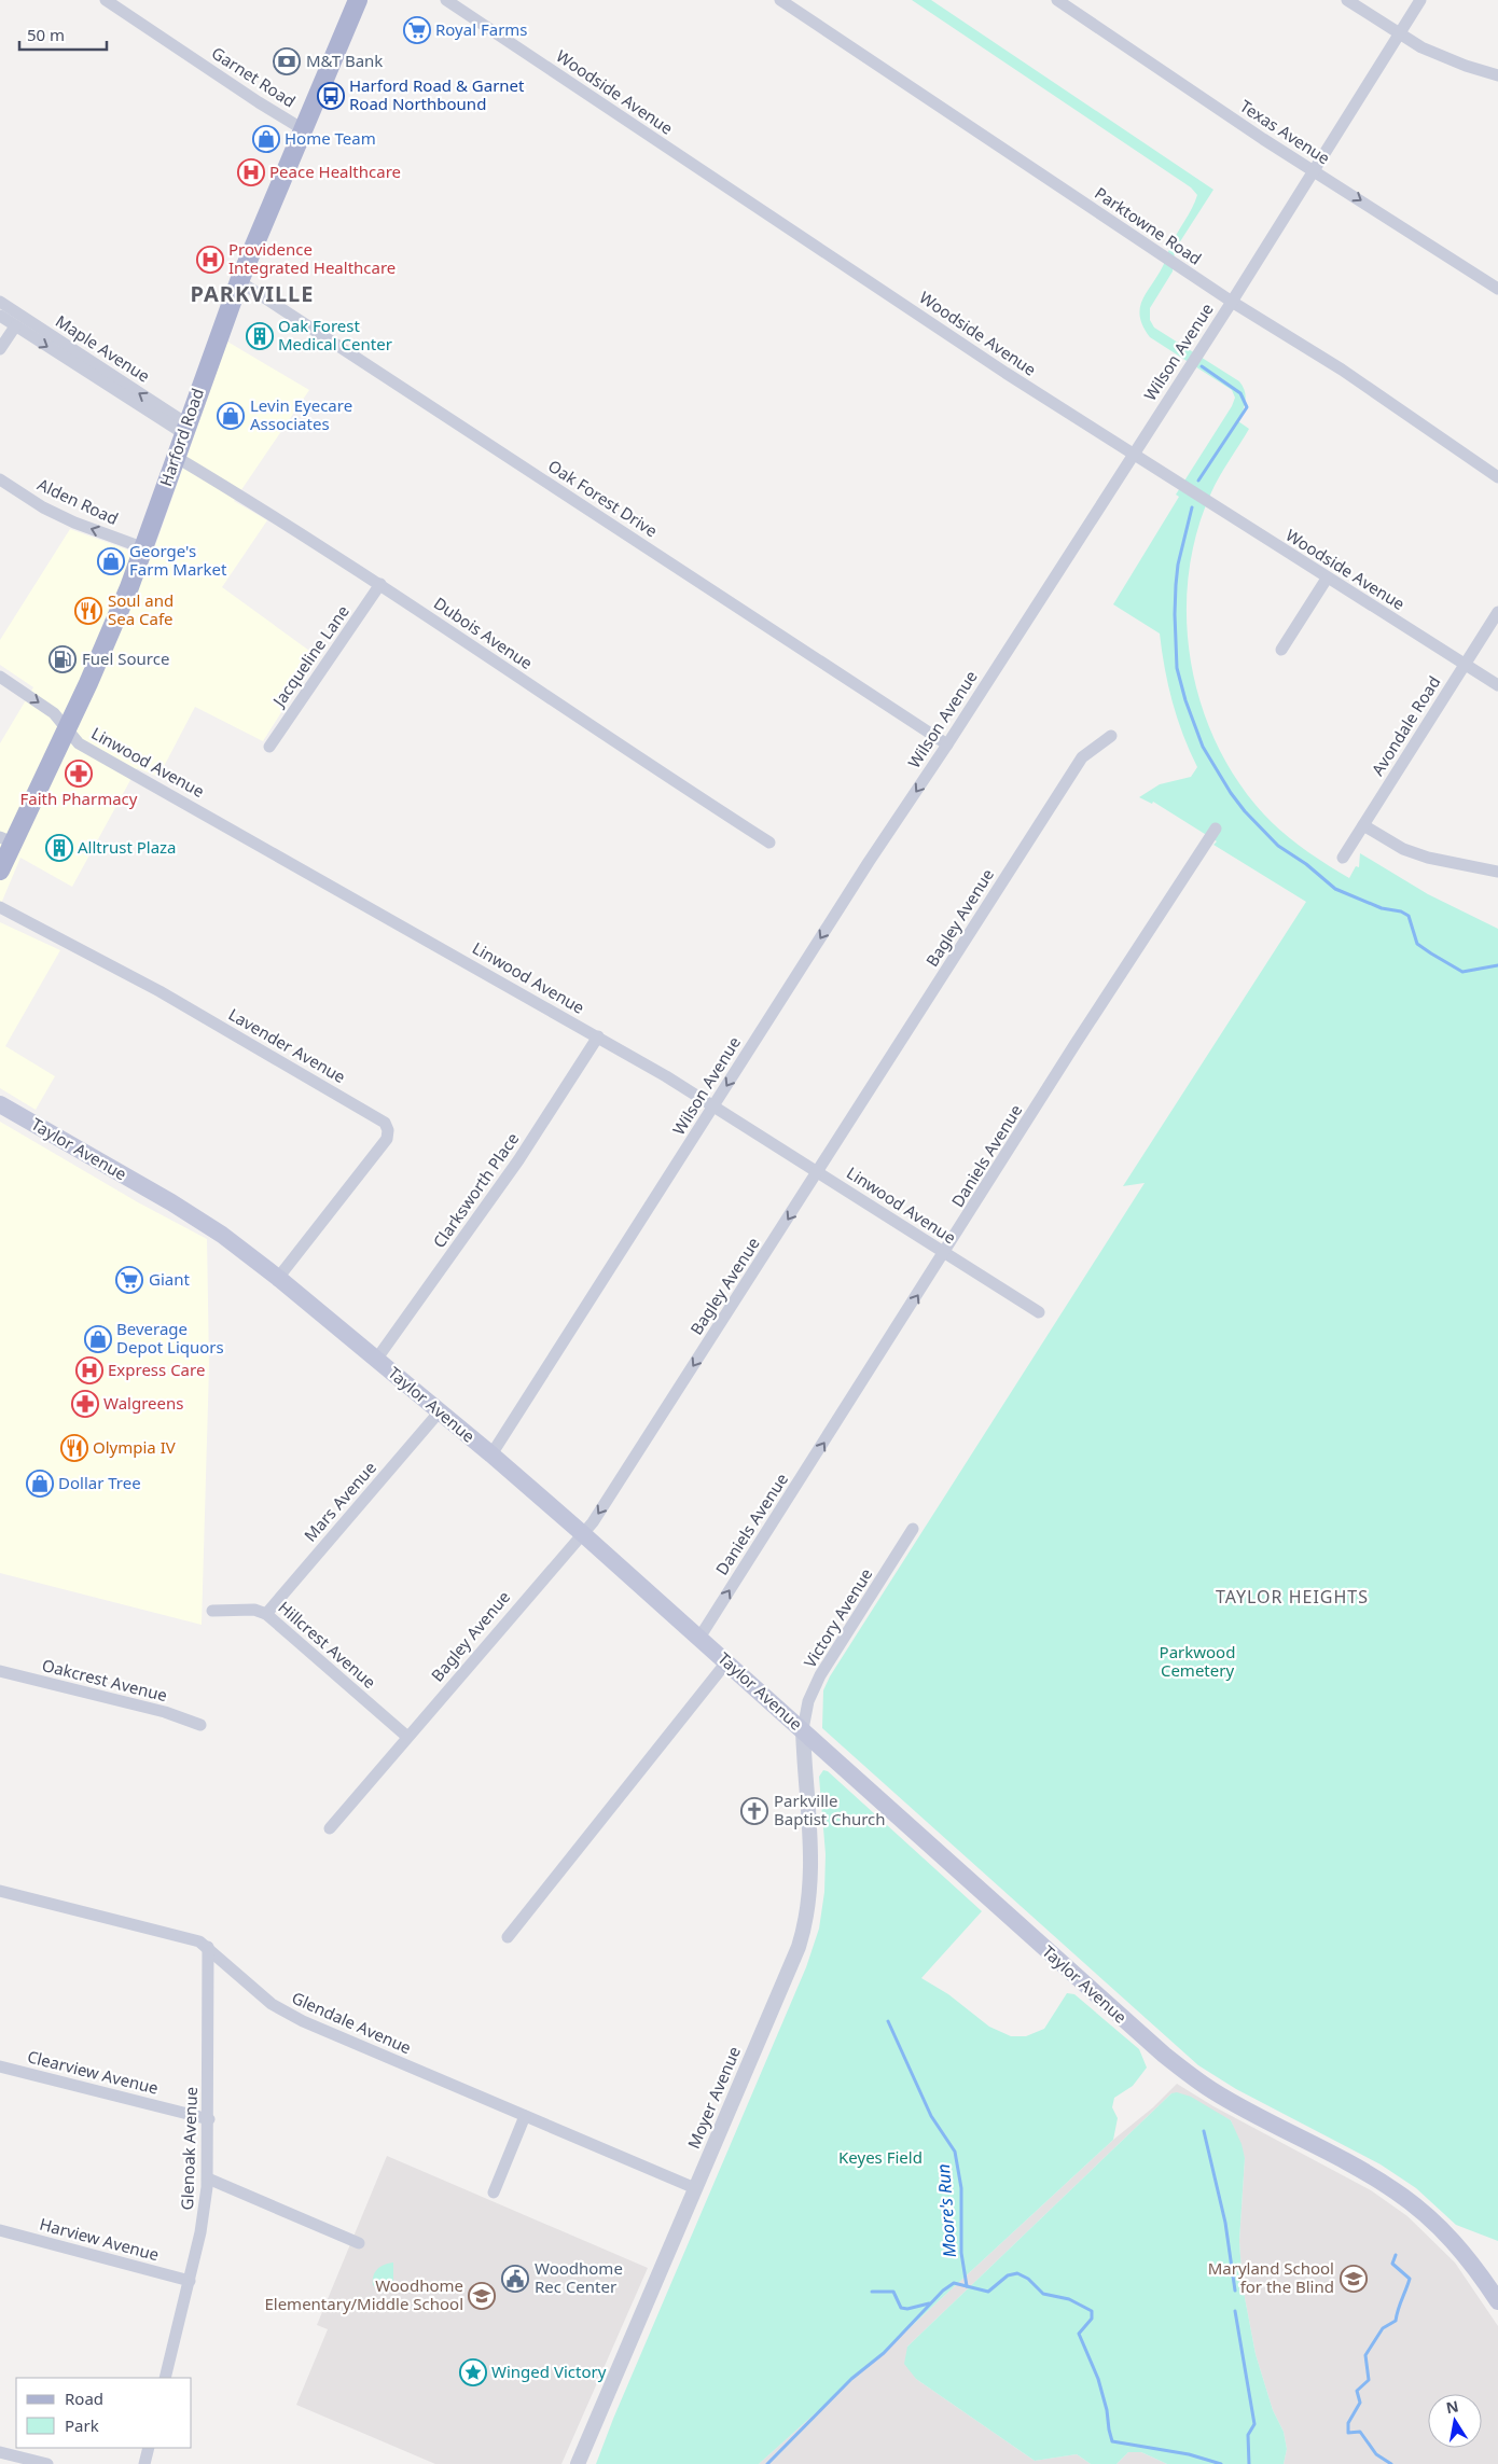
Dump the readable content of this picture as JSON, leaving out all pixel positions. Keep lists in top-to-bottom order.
{
  "streets": {
    "main road": ["Harford Road", "Taylor Avenue"],
    "street": [
      "Garnet Road",
      "Woodside Avenue",
      "Texas Avenue",
      "Parktowne Road",
      "Maple Avenue",
      "Wilson Avenue",
      "Oak Forest Drive",
      "Alden Road",
      "Dubois Avenue",
      "Jacqueline Lane",
      "Avondale Road",
      "Linwood Avenue",
      "Bagley Avenue",
      "Lavender Avenue",
      "Daniels Avenue",
      "Clarksworth Place",
      "Mars Avenue",
      "Victory Avenue",
      "Hillcrest Avenue",
      "Oakcrest Avenue",
      "Glendale Avenue",
      "Clearview Avenue",
      "Moyer Avenue",
      "Glenoak Avenue",
      "Harview Avenue"
    ]
  },
  "crossings": [
    ["Garnet Road", "Harford Road"],
    ["Woodside Avenue", "Wilson Avenue"],
    ["Woodside Avenue", "Avondale Road"],
    ["Texas Avenue", "Wilson Avenue"],
    ["Parktowne Road", "Wilson Avenue"],
    ["Maple Avenue", "Harford Road"],
    ["Wilson Avenue", "Oak Forest Drive"],
    ["Wilson Avenue", "Linwood Avenue"],
    ["Wilson Avenue", "Taylor Avenue"],
    ["Harford Road", "Oak Forest Drive"],
    ["Harford Road", "Alden Road"],
    ["Harford Road", "Dubois Avenue"],
    ["Harford Road", "Linwood Avenue"],
    ["Dubois Avenue", "Jacqueline Lane"],
    ["Linwood Avenue", "Bagley Avenue"],
    ["Linwood Avenue", "Daniels Avenue"],
    ["Linwood Avenue", "Clarksworth Place"],
    ["Bagley Avenue", "Taylor Avenue"],
    ["Bagley Avenue", "Hillcrest Avenue"],
    ["Lavender Avenue", "Taylor Avenue"],
    ["Taylor Avenue", "Daniels Avenue"],
    ["Taylor Avenue", "Clarksworth Place"],
    ["Taylor Avenue", "Mars Avenue"],
    ["Taylor Avenue", "Victory Avenue"],
    ["Taylor Avenue", "Moyer Avenue"],
    ["Mars Avenue", "Hillcrest Avenue"],
    ["Victory Avenue", "Moyer Avenue"],
    ["Glendale Avenue", "Moyer Avenue"],
    ["Glendale Avenue", "Glenoak Avenue"],
    ["Clearview Avenue", "Glenoak Avenue"],
    ["Glenoak Avenue", "Harview Avenue"]
  ],
  "one_way": ["Texas Avenue", "Alden Road", "Daniels Avenue"],
  "districts": ["PARKVILLE", "TAYLOR HEIGHTS"],
  "water": ["Moore's Run"],
  "parks": ["Parkwood Cemetery", "Keyes Field"],
  "places": {
    "supermarket": ["Royal Farms", "Giant"],
    "bank": ["M&T Bank"],
    "bus stop": ["Harford Road & Garnet Road Northbound"],
    "shop": [
      "Home Team",
      "Levin Eyecare Associates",
      "George's Farm Market",
      "Beverage Depot Liquors",
      "Dollar Tree"
    ],
    "hospital": ["Peace Healthcare", "Providence Integrated Healthcare", "Express Care"],
    "building": ["Oak Forest Medical Center", "Alltrust Plaza"],
    "restaurant": ["Soul and Sea Cafe", "Olympia IV"],
    "fuel station": ["Fuel Source"],
    "pharmacy": ["Faith Pharmacy", "Walgreens"],
    "church": ["Parkville Baptist Church"],
    "public building": ["Woodhome Rec Center"],
    "school or university": ["Maryland School for the Blind", "Woodhome Elementary/Middle School"],
    "place": ["Winged Victory"]
  },
  "legend": ["Road", "Park"],
  "scale_bar": "50 m",
  "north": "top"
}
